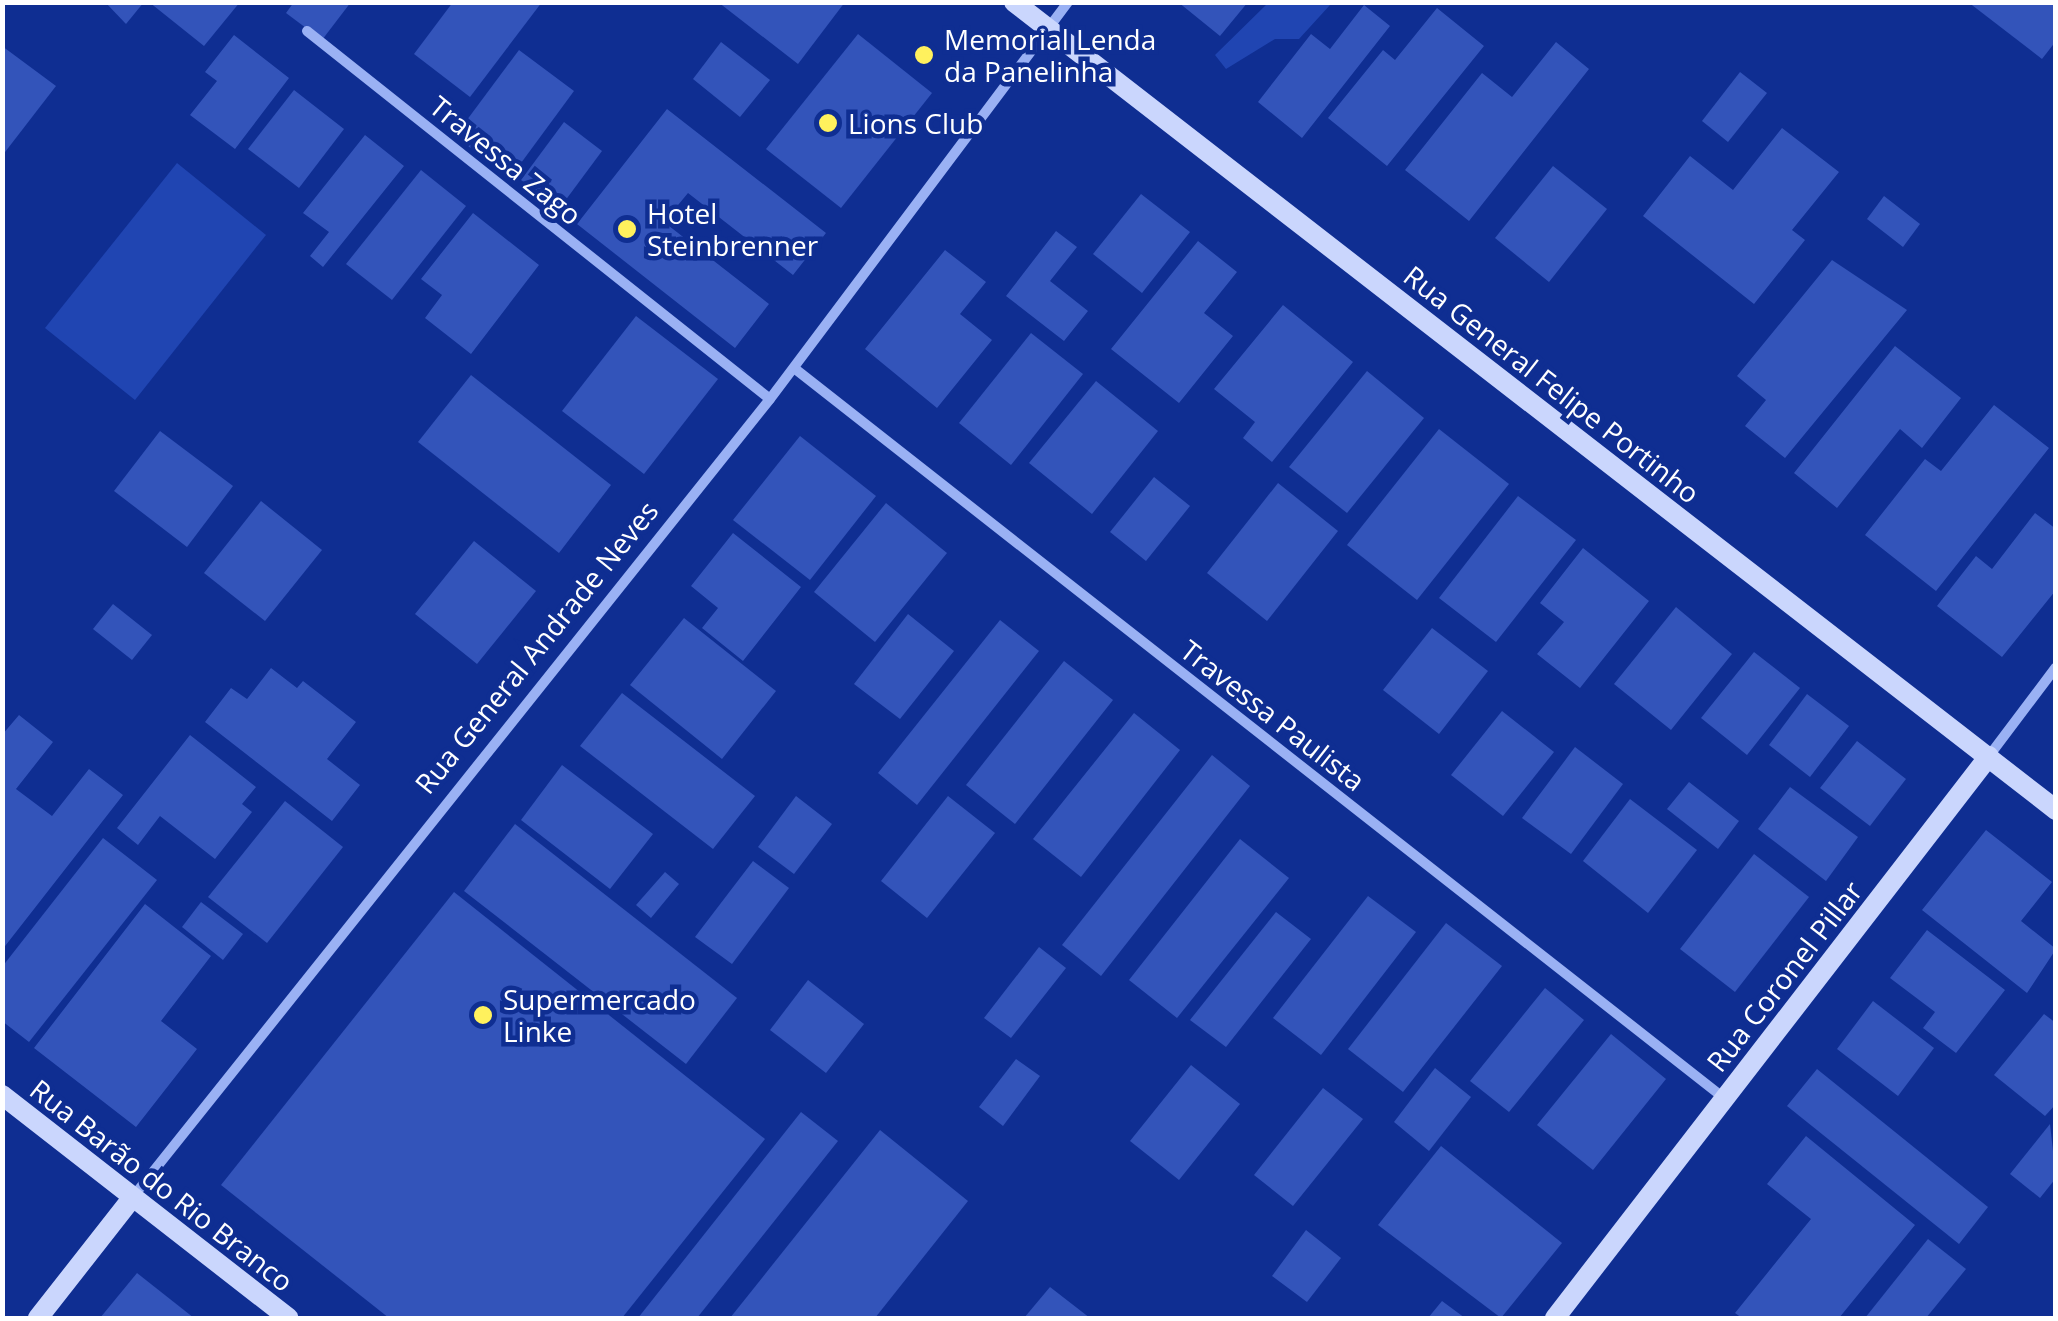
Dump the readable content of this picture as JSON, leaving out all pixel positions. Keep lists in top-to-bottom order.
{
  "streets": {
    "street": [
      "Travessa Zago",
      "Rua General Felipe Portinho",
      "Rua General Andrade Neves",
      "Travessa Paulista",
      "Rua Coronel Pillar",
      "Rua Barão do Rio Branco"
    ]
  },
  "crossings": [
    ["Travessa Zago", "Rua General Andrade Neves"],
    ["Rua General Felipe Portinho", "Rua General Andrade Neves"],
    ["Rua General Felipe Portinho", "Rua Coronel Pillar"],
    ["Rua General Andrade Neves", "Travessa Paulista"],
    ["Rua General Andrade Neves", "Rua Barão do Rio Branco"],
    ["Travessa Paulista", "Rua Coronel Pillar"]
  ],
  "places": [
    "Memorial Lenda da Panelinha",
    "Lions Club",
    "Hotel Steinbrenner",
    "Supermercado Linke"
  ]
}
